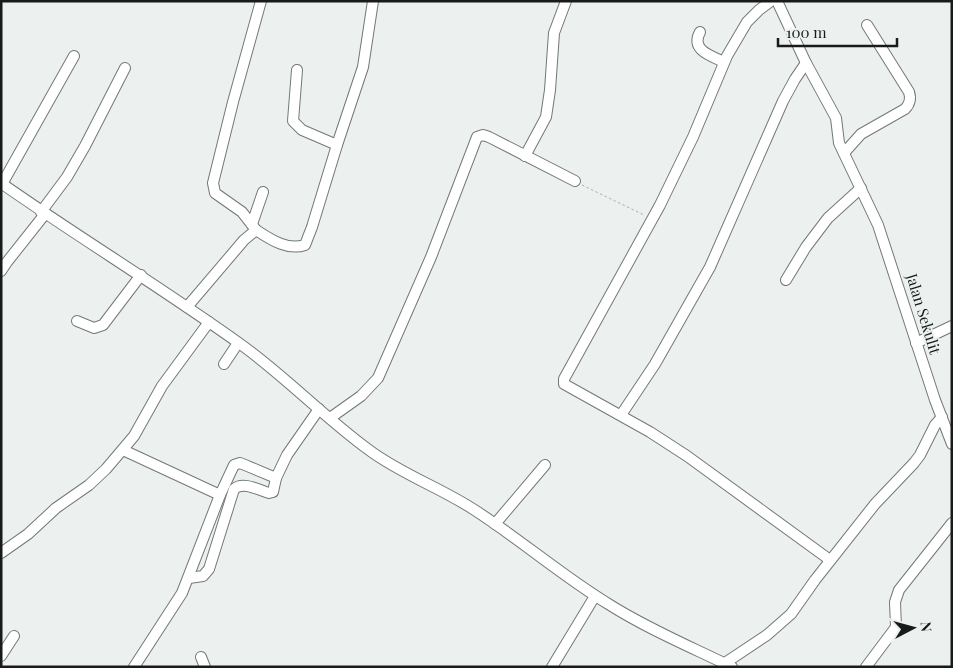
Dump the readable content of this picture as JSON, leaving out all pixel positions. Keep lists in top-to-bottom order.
{
  "streets": {
    "street": ["Jalan Sekulit"]
  },
  "scale_bar": "100 m",
  "north": "right"
}
